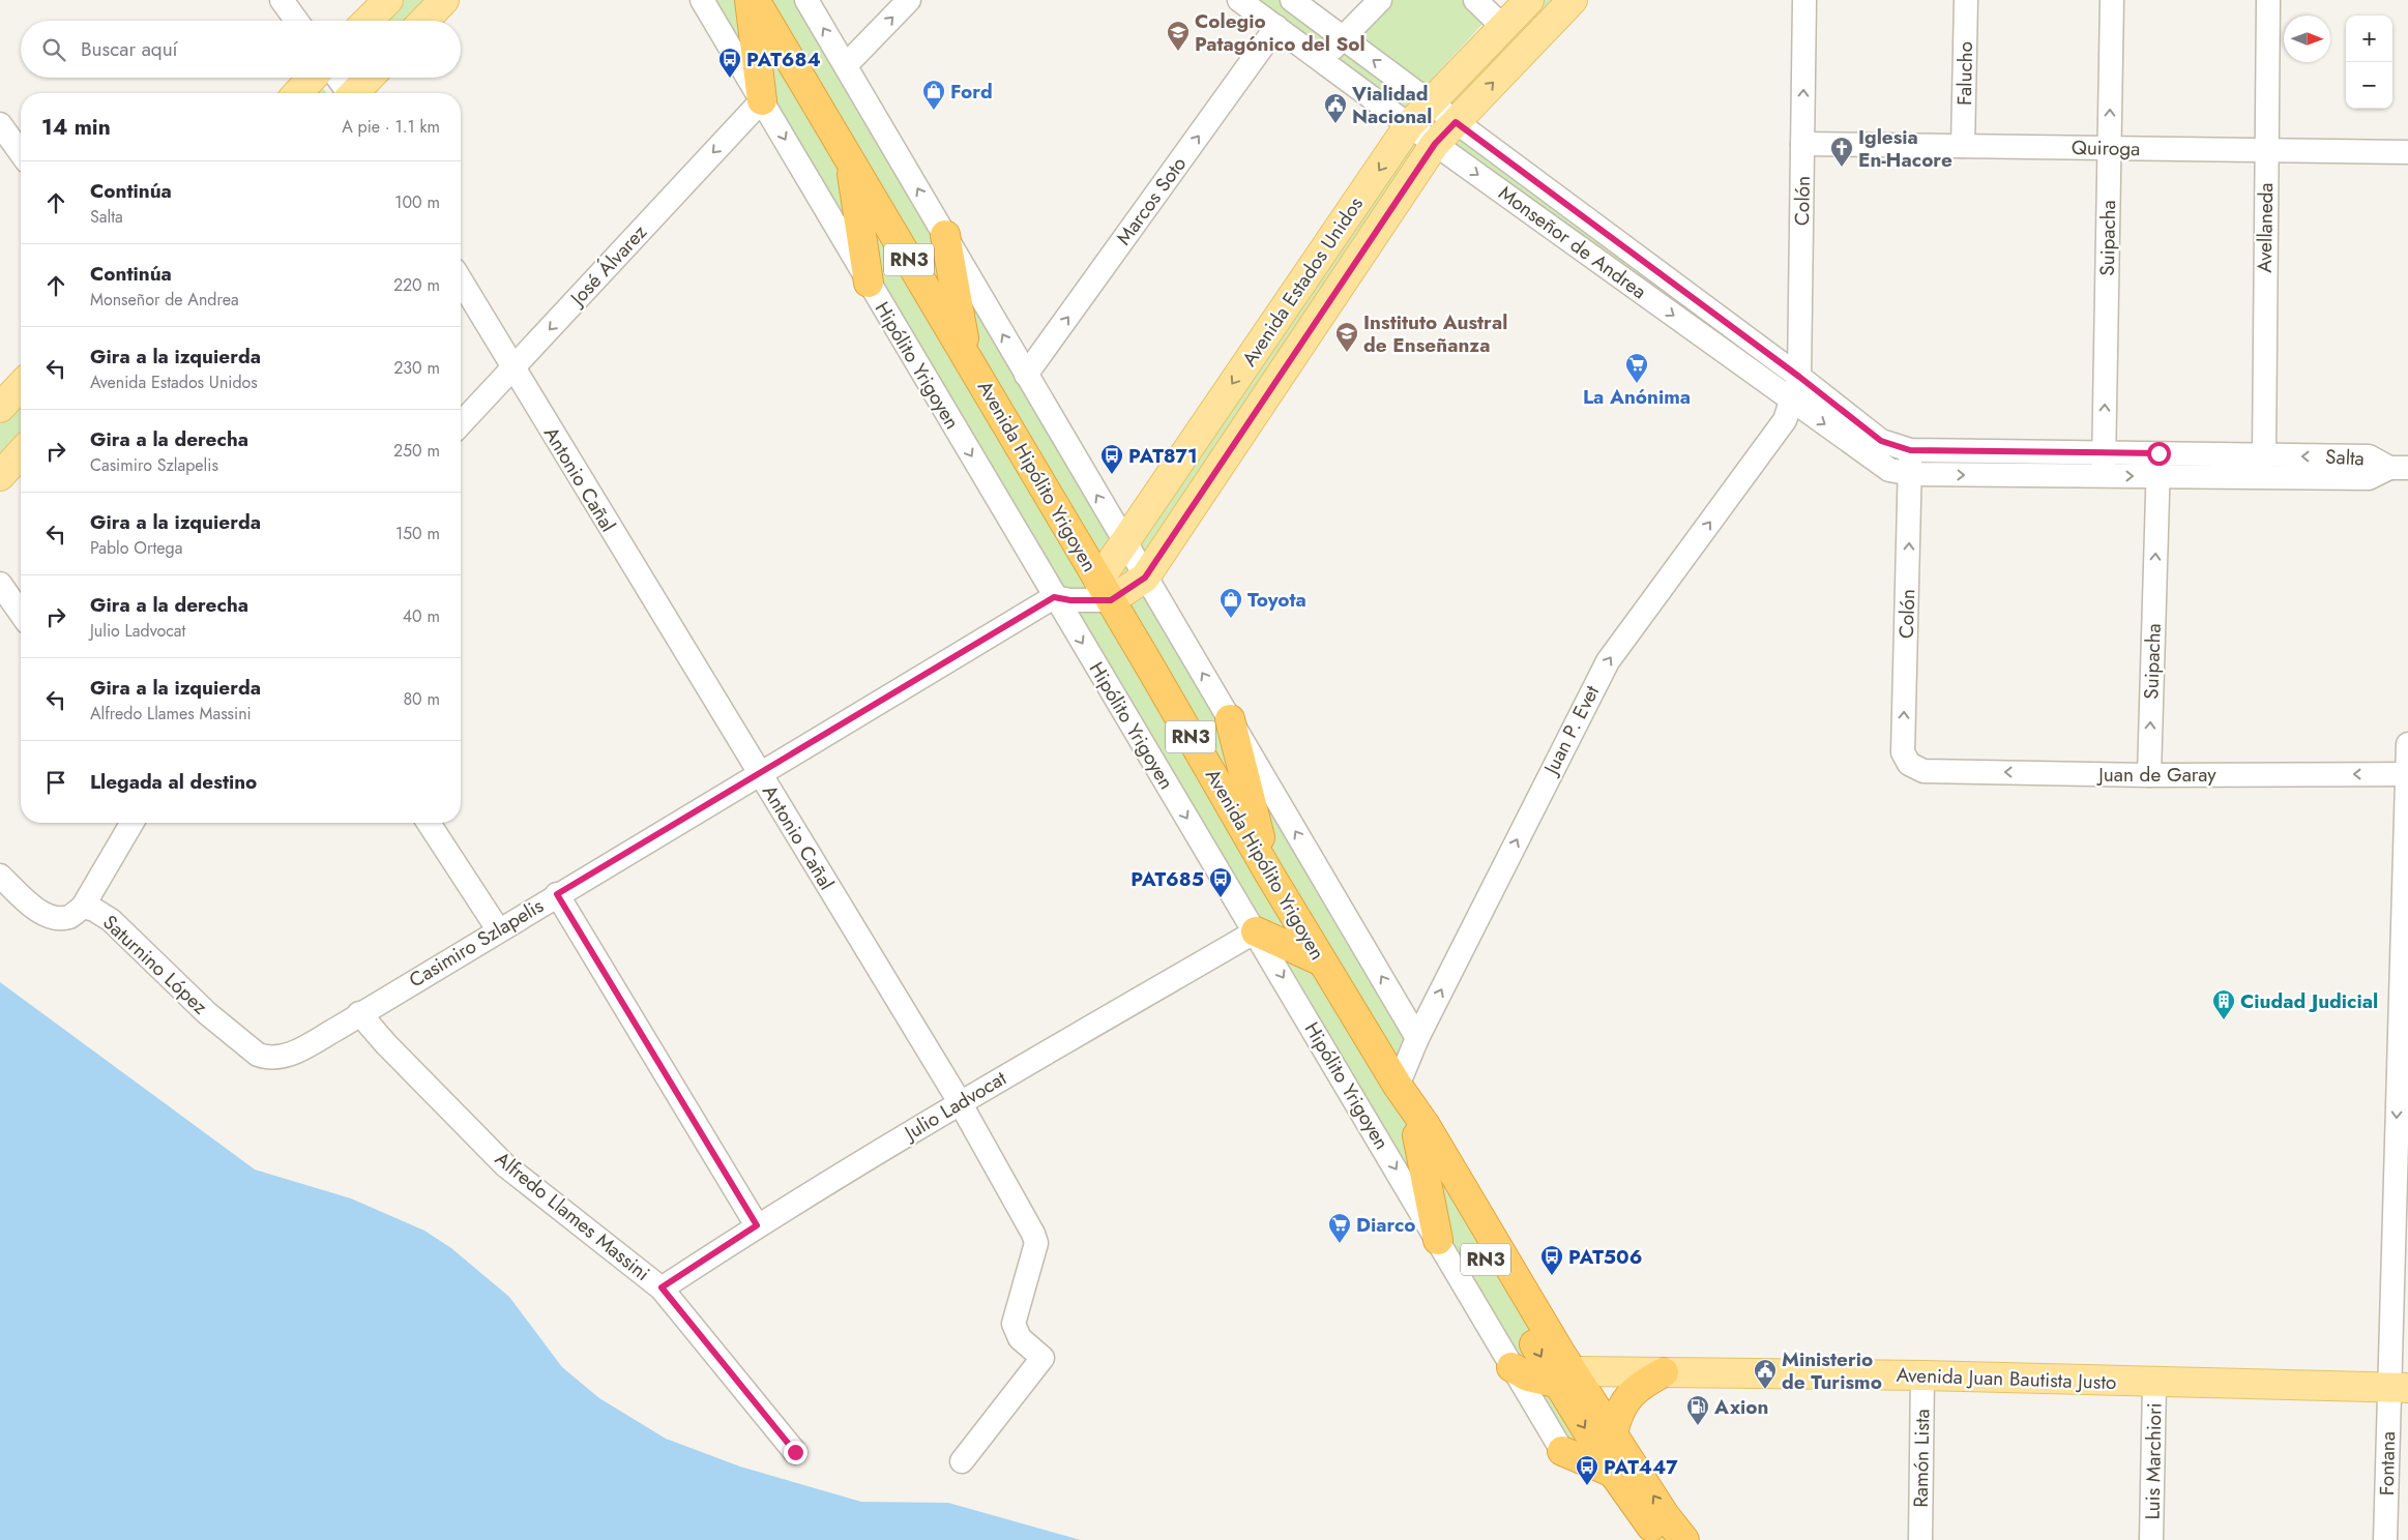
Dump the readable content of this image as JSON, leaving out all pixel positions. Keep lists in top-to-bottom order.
{
  "streets": {
    "highway": ["RN3", "Avenida Hipólito Yrigoyen"],
    "main road": ["Avenida Estados Unidos", "Avenida Juan Bautista Justo"],
    "street": [
      "Falucho",
      "Quiroga",
      "Marcos Soto",
      "Colón",
      "Avellaneda",
      "Suipacha",
      "Monseñor de Andrea",
      "José Álvarez",
      "Hipólito Yrigoyen",
      "Salta",
      "Antonio Cañal",
      "Juan P. Evet",
      "Juan de Garay",
      "Casimiro Szlapelis",
      "Saturnino López",
      "Julio Ladvocat",
      "Alfredo Llames Massini",
      "Ramón Lista",
      "Luis Marchiori",
      "Fontana"
    ]
  },
  "crossings": [
    ["Falucho", "Quiroga"],
    ["Quiroga", "Colón"],
    ["Quiroga", "Avellaneda"],
    ["Quiroga", "Suipacha"],
    ["Marcos Soto", "Monseñor de Andrea"],
    ["Colón", "Monseñor de Andrea"],
    ["Colón", "Salta"],
    ["Colón", "Juan P. Evet"],
    ["Colón", "Juan de Garay"],
    ["Avellaneda", "Salta"],
    ["Suipacha", "Salta"],
    ["Suipacha", "Juan de Garay"],
    ["Monseñor de Andrea", "Avenida Estados Unidos"],
    ["Monseñor de Andrea", "Salta"],
    ["Monseñor de Andrea", "Juan P. Evet"],
    ["José Álvarez", "Hipólito Yrigoyen"],
    ["José Álvarez", "Antonio Cañal"],
    ["Avenida Estados Unidos", "Avenida Hipólito Yrigoyen"],
    ["Avenida Estados Unidos", "Casimiro Szlapelis"],
    ["Hipólito Yrigoyen", "Casimiro Szlapelis"],
    ["Hipólito Yrigoyen", "Julio Ladvocat"],
    ["Avenida Hipólito Yrigoyen", "Juan P. Evet"],
    ["Avenida Hipólito Yrigoyen", "Casimiro Szlapelis"],
    ["Avenida Hipólito Yrigoyen", "Avenida Juan Bautista Justo"],
    ["Antonio Cañal", "Casimiro Szlapelis"],
    ["Antonio Cañal", "Julio Ladvocat"],
    ["Juan de Garay", "Fontana"],
    ["Casimiro Szlapelis", "Saturnino López"],
    ["Casimiro Szlapelis", "Alfredo Llames Massini"],
    ["Julio Ladvocat", "Alfredo Llames Massini"],
    ["Avenida Juan Bautista Justo", "Ramón Lista"],
    ["Avenida Juan Bautista Justo", "Luis Marchiori"],
    ["Avenida Juan Bautista Justo", "Fontana"]
  ],
  "one_way": [
    "Marcos Soto",
    "Colón",
    "Suipacha",
    "José Álvarez",
    "Juan P. Evet",
    "Juan de Garay"
  ],
  "places": {
    "school or university": ["Colegio Patagónico del Sol", "Instituto Austral de Enseñanza"],
    "bus stop": [
      "PAT684",
      "PAT871",
      "PAT685",
      "PAT506",
      "PAT447"
    ],
    "shop": ["Ford", "Toyota"],
    "public building": ["Vialidad Nacional", "Ministerio de Turismo"],
    "church": ["Iglesia En-Hacore"],
    "supermarket": ["La Anónima", "Diarco"],
    "building": ["Ciudad Judicial"],
    "fuel station": ["Axion"]
  },
  "north": "right",
  "page": {
    "map_buttons": ["+", "−"],
    "search": "Buscar aquí",
    "heading": ["14 min", "A pie · 1.1 km"],
    "list": [
      ["Continúa", "Salta", "100 m"],
      ["Continúa", "Monseñor de Andrea", "220 m"],
      ["Gira a la izquierda", "Avenida Estados Unidos", "230 m"],
      ["Gira a la derecha", "Casimiro Szlapelis", "250 m"],
      ["Gira a la izquierda", "Pablo Ortega", "150 m"],
      ["Gira a la derecha", "Julio Ladvocat", "40 m"],
      ["Gira a la izquierda", "Alfredo Llames Massini", "80 m"],
      "Llegada al destino"
    ]
  }
}
